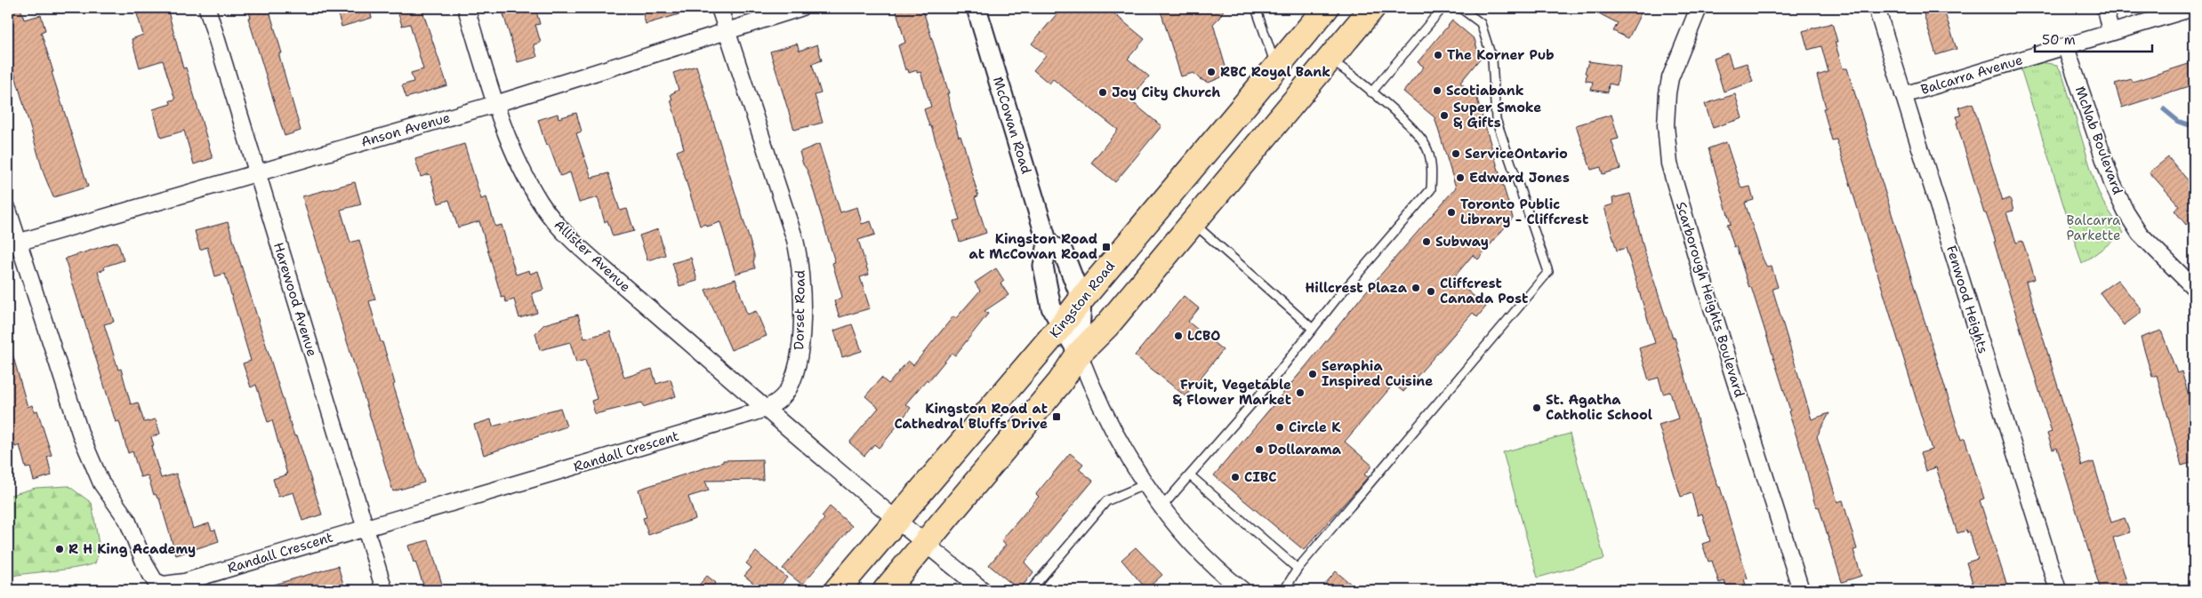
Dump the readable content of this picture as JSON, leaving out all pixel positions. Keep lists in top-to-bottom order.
{
  "streets": {
    "main road": ["Kingston Road"],
    "street": [
      "Balcarra Avenue",
      "McCowan Road",
      "Anson Avenue",
      "McNab Boulevard",
      "Allister Avenue",
      "Harewood Avenue",
      "Scarborough Heights Boulevard",
      "Fenwood Heights",
      "Dorset Road",
      "Randall Crescent"
    ]
  },
  "crossings": [
    ["Balcarra Avenue", "McNab Boulevard"],
    ["Balcarra Avenue", "Fenwood Heights"],
    ["McCowan Road", "Kingston Road"],
    ["Anson Avenue", "Allister Avenue"],
    ["Anson Avenue", "Harewood Avenue"],
    ["Anson Avenue", "Dorset Road"],
    ["Anson Avenue", "Randall Crescent"],
    ["Allister Avenue", "Dorset Road"],
    ["Allister Avenue", "Randall Crescent"],
    ["Harewood Avenue", "Randall Crescent"],
    ["Dorset Road", "Randall Crescent"]
  ],
  "parks": ["Balcarra Parkette"],
  "places": {
    "other": [
      "The Korner Pub",
      "RBC Royal Bank",
      "Scotiabank",
      "Joy City Church",
      "Super Smoke & Gifts",
      "ServiceOntario",
      "Edward Jones",
      "Toronto Public Library - Cliffcrest",
      "Subway",
      "Hillcrest Plaza",
      "Cliffcrest Canada Post",
      "LCBO",
      "Seraphia Inspired Cuisine",
      "Fruit, Vegetable & Flower Market",
      "St. Agatha Catholic School",
      "Circle K",
      "Dollarama",
      "CIBC",
      "R H King Academy"
    ],
    "transit": ["Kingston Road at McCowan Road", "Kingston Road at Cathedral Bluffs Drive"]
  },
  "scale_bar": "50 m"
}
